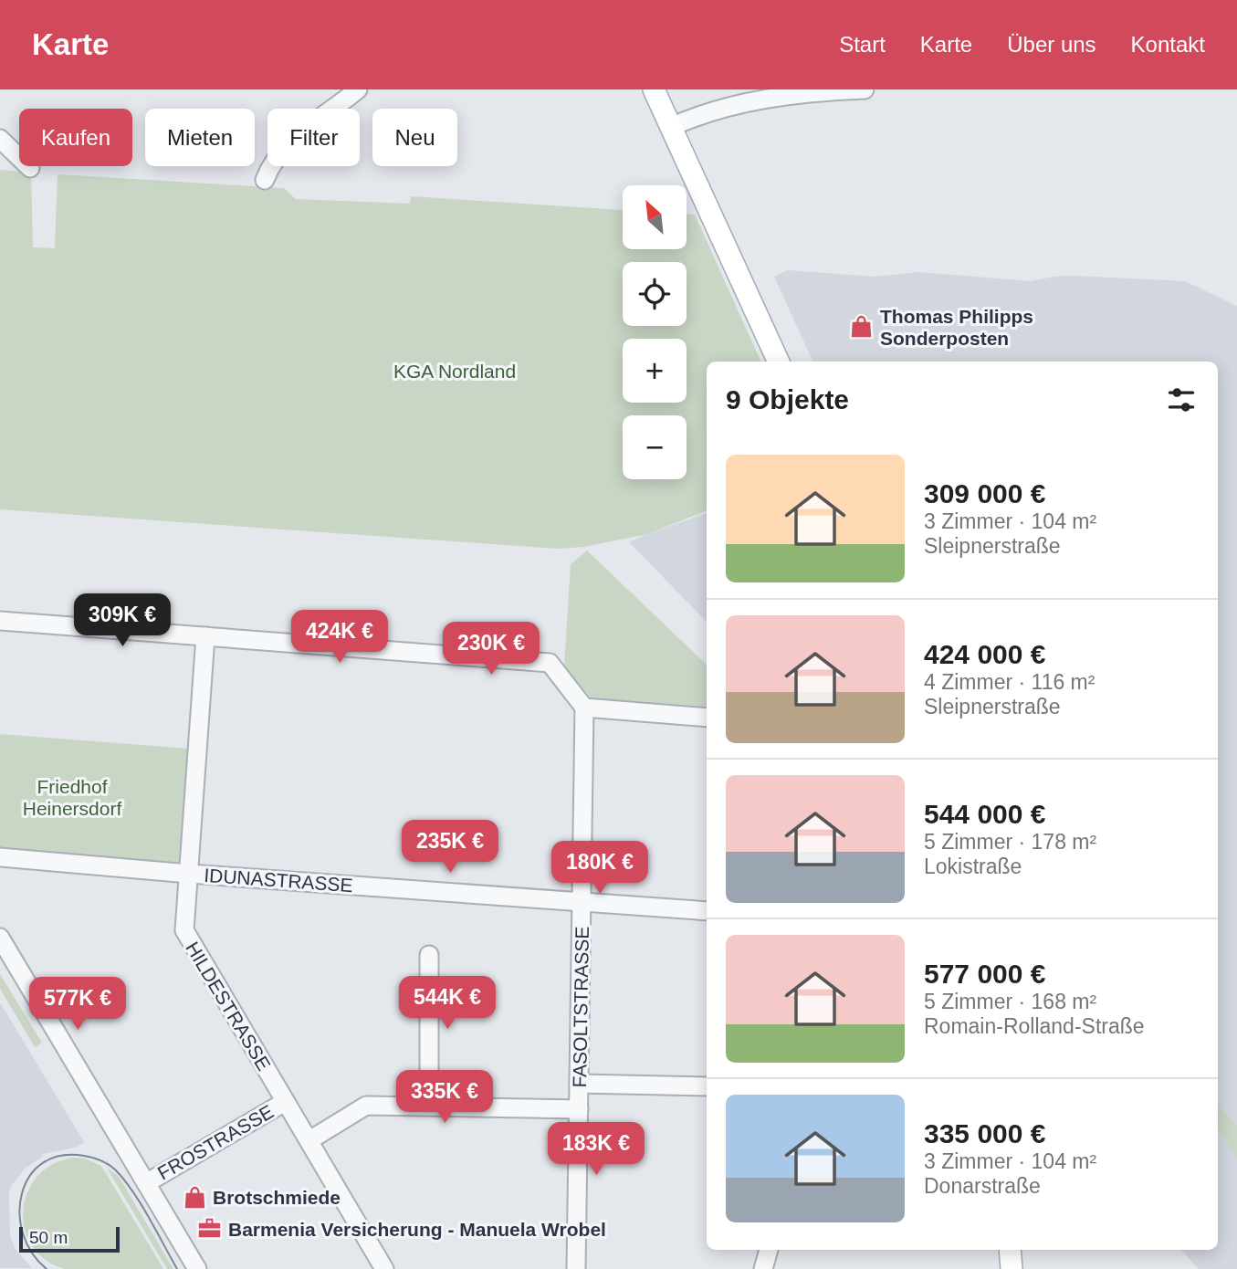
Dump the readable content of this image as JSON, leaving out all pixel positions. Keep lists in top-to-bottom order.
{
  "streets": {
    "street": [
      "IDUNASTRASSE",
      "HILDESTRASSE",
      "FASOLTSTRASSE",
      "FROSTRASSE"
    ]
  },
  "crossings": [
    ["IDUNASTRASSE", "HILDESTRASSE"],
    ["IDUNASTRASSE", "FASOLTSTRASSE"],
    ["HILDESTRASSE", "FROSTRASSE"]
  ],
  "parks": ["KGA Nordland", "Friedhof Heinersdorf"],
  "places": {
    "shop": ["Thomas Philipps Sonderposten", "Brotschmiede"],
    "office": ["Barmenia Versicherung - Manuela Wrobel"]
  },
  "scale_bar": "50 m",
  "north": "top left",
  "page": {
    "header": "Karte",
    "nav": [
      "Start",
      "Karte",
      "Über uns",
      "Kontakt"
    ],
    "chip": [
      "Kaufen",
      "Mieten",
      "Filter",
      "Neu"
    ],
    "map_buttons": ["+", "−"],
    "heading": "9 Objekte",
    "list": [
      {
        "name": "309 000 €",
        "note": "3 Zimmer · 104 m² · Sleipnerstraße"
      },
      {
        "name": "424 000 €",
        "note": "4 Zimmer · 116 m² · Sleipnerstraße"
      },
      {
        "name": "544 000 €",
        "note": "5 Zimmer · 178 m² · Lokistraße"
      },
      {
        "name": "577 000 €",
        "note": "5 Zimmer · 168 m² · Romain-Rolland-Straße"
      },
      {
        "name": "335 000 €",
        "note": "3 Zimmer · 104 m² · Donarstraße"
      }
    ],
    "price": [
      "309K €",
      "424K €",
      "230K €",
      "235K €",
      "180K €",
      "544K €",
      "577K €",
      "335K €",
      "183K €"
    ],
    "scale": "50 m"
  }
}
